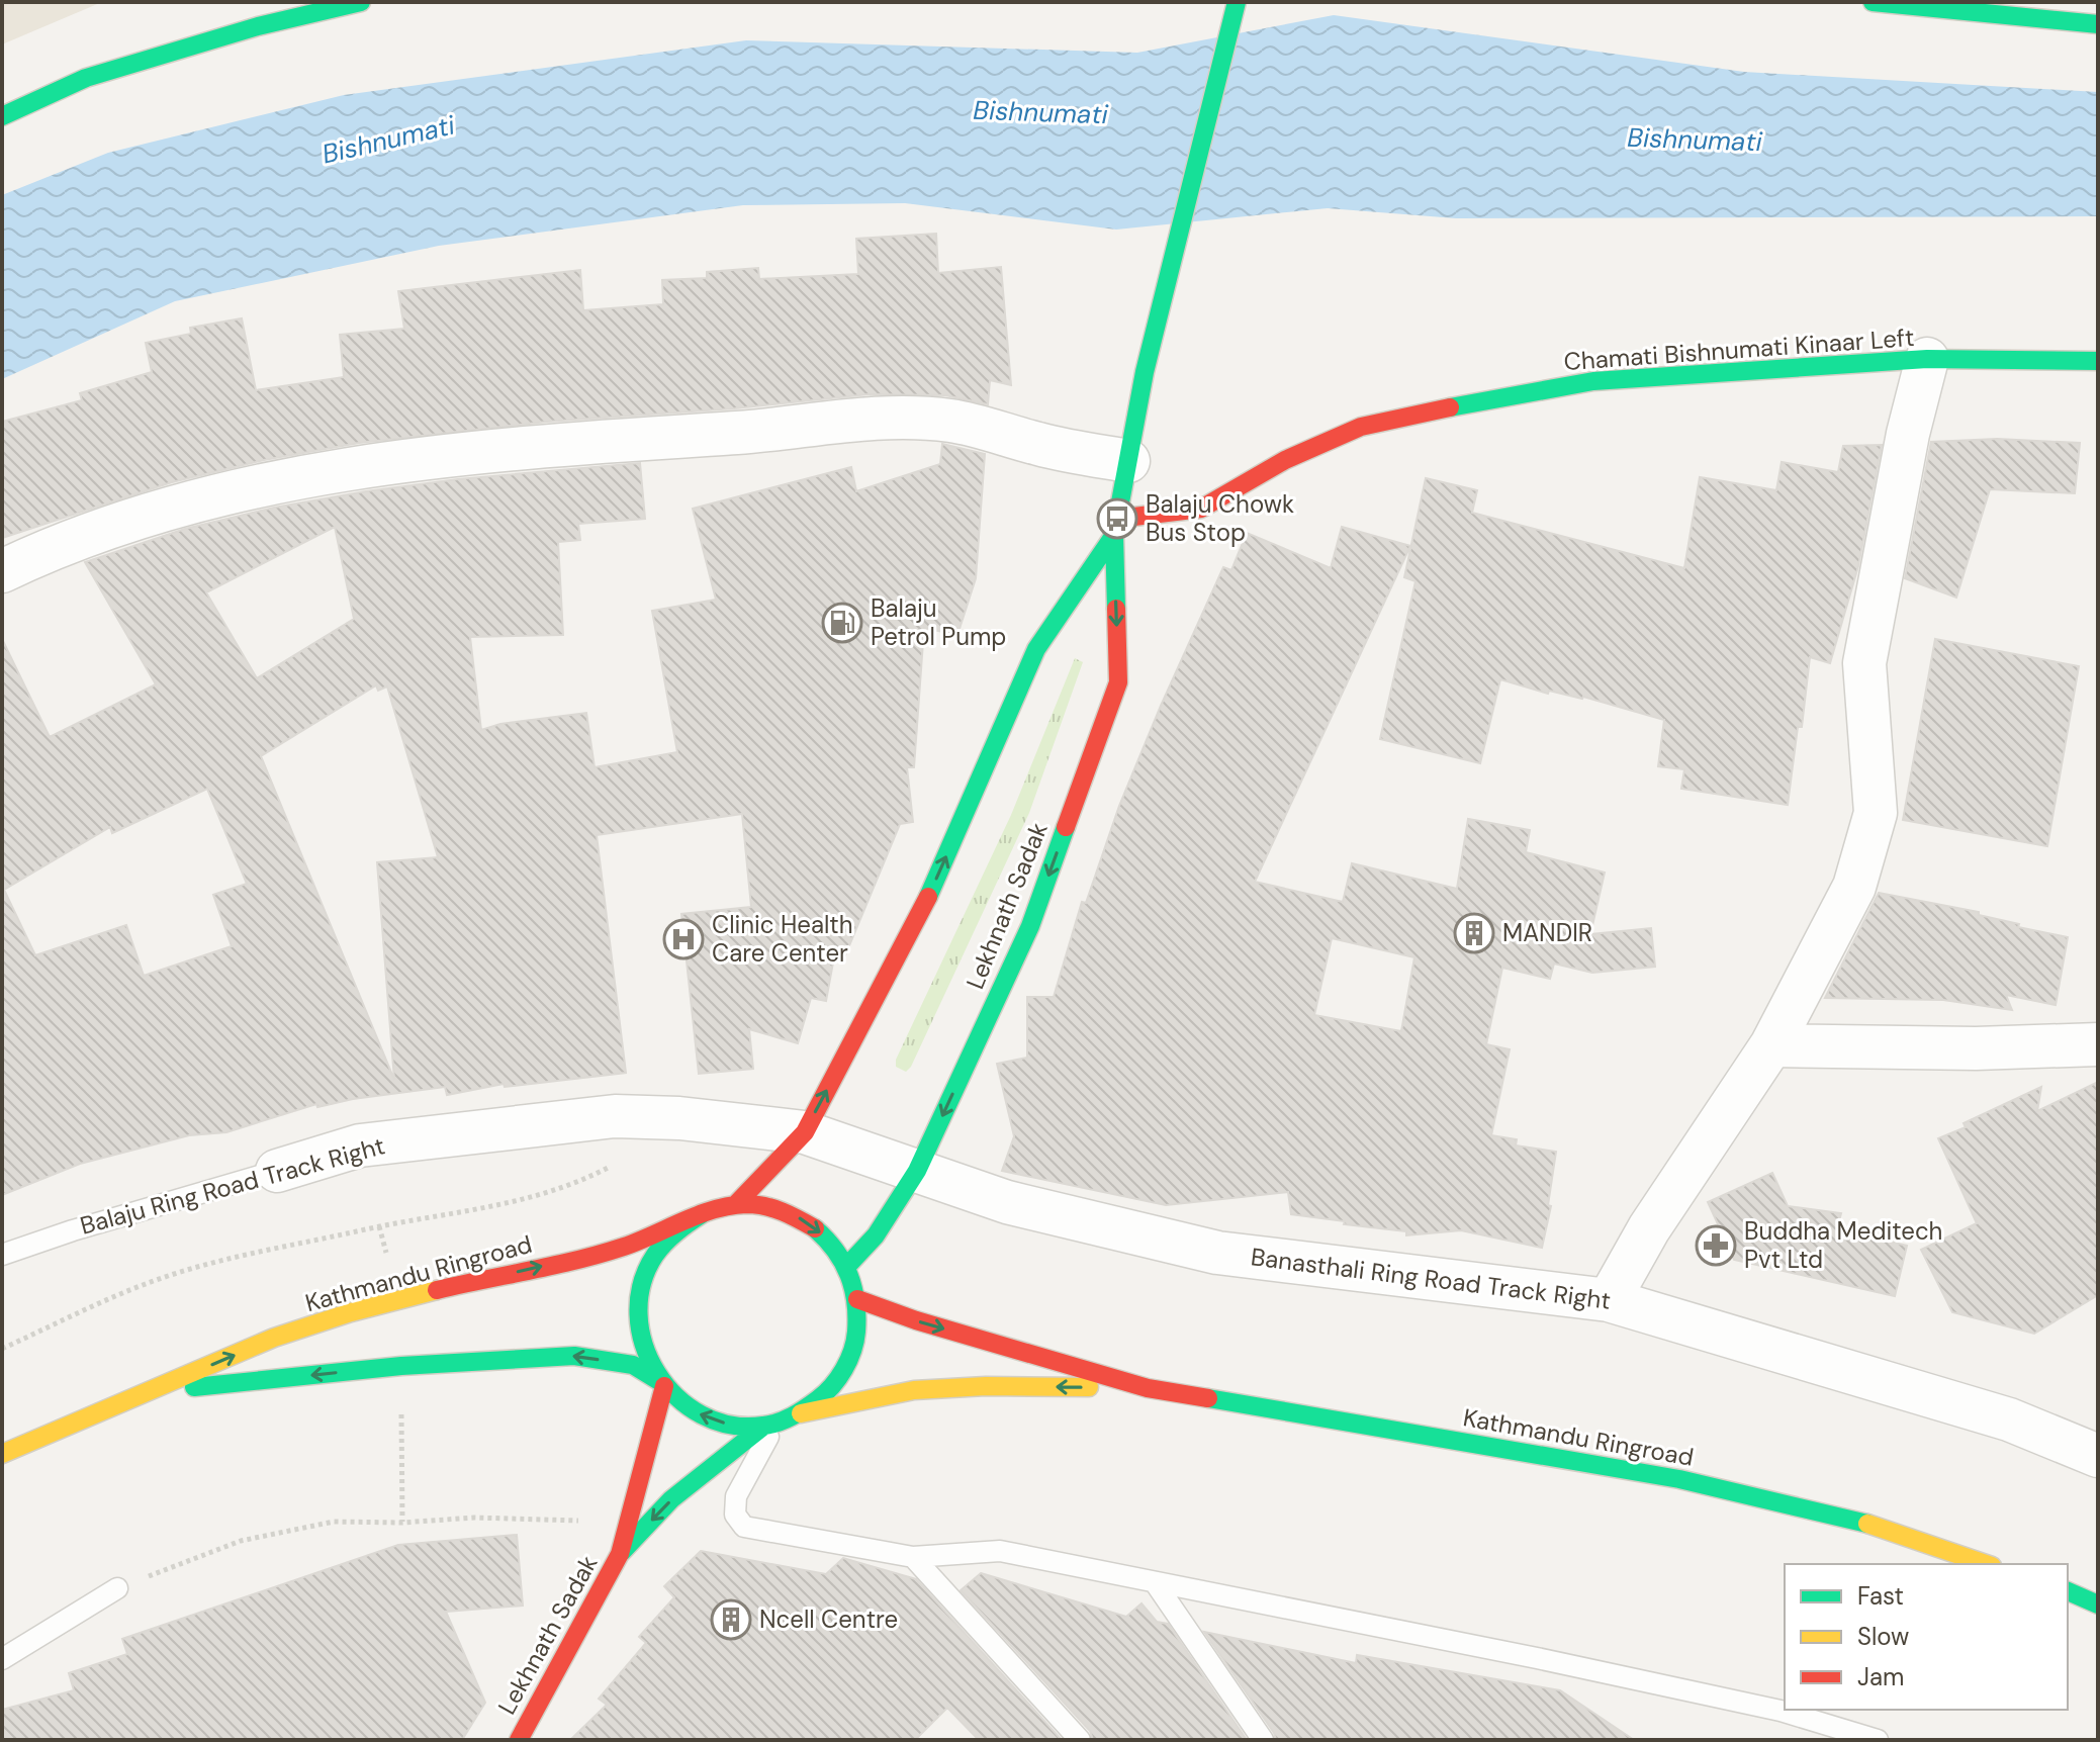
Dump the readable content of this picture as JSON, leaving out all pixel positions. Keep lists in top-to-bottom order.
{
  "streets": {
    "main road": ["Chamati Bishnumati Kinaar Left", "Lekhnath Sadak", "Kathmandu Ringroad"],
    "street": ["Balaju Ring Road Track Right", "Banasthali Ring Road Track Right"]
  },
  "crossings": [
    ["Chamati Bishnumati Kinaar Left", "Lekhnath Sadak"],
    ["Lekhnath Sadak", "Balaju Ring Road Track Right"],
    ["Lekhnath Sadak", "Kathmandu Ringroad"],
    ["Lekhnath Sadak", "Banasthali Ring Road Track Right"],
    ["Balaju Ring Road Track Right", "Banasthali Ring Road Track Right"]
  ],
  "water": ["Bishnumati"],
  "places": {
    "bus stop": ["Balaju Chowk Bus Stop"],
    "fuel station": ["Balaju Petrol Pump"],
    "building": ["MANDIR", "Ncell Centre"],
    "hospital": ["Clinic Health Care Center"],
    "pharmacy": ["Buddha Meditech Pvt Ltd"]
  },
  "legend": ["Fast", "Slow", "Jam"]
}
